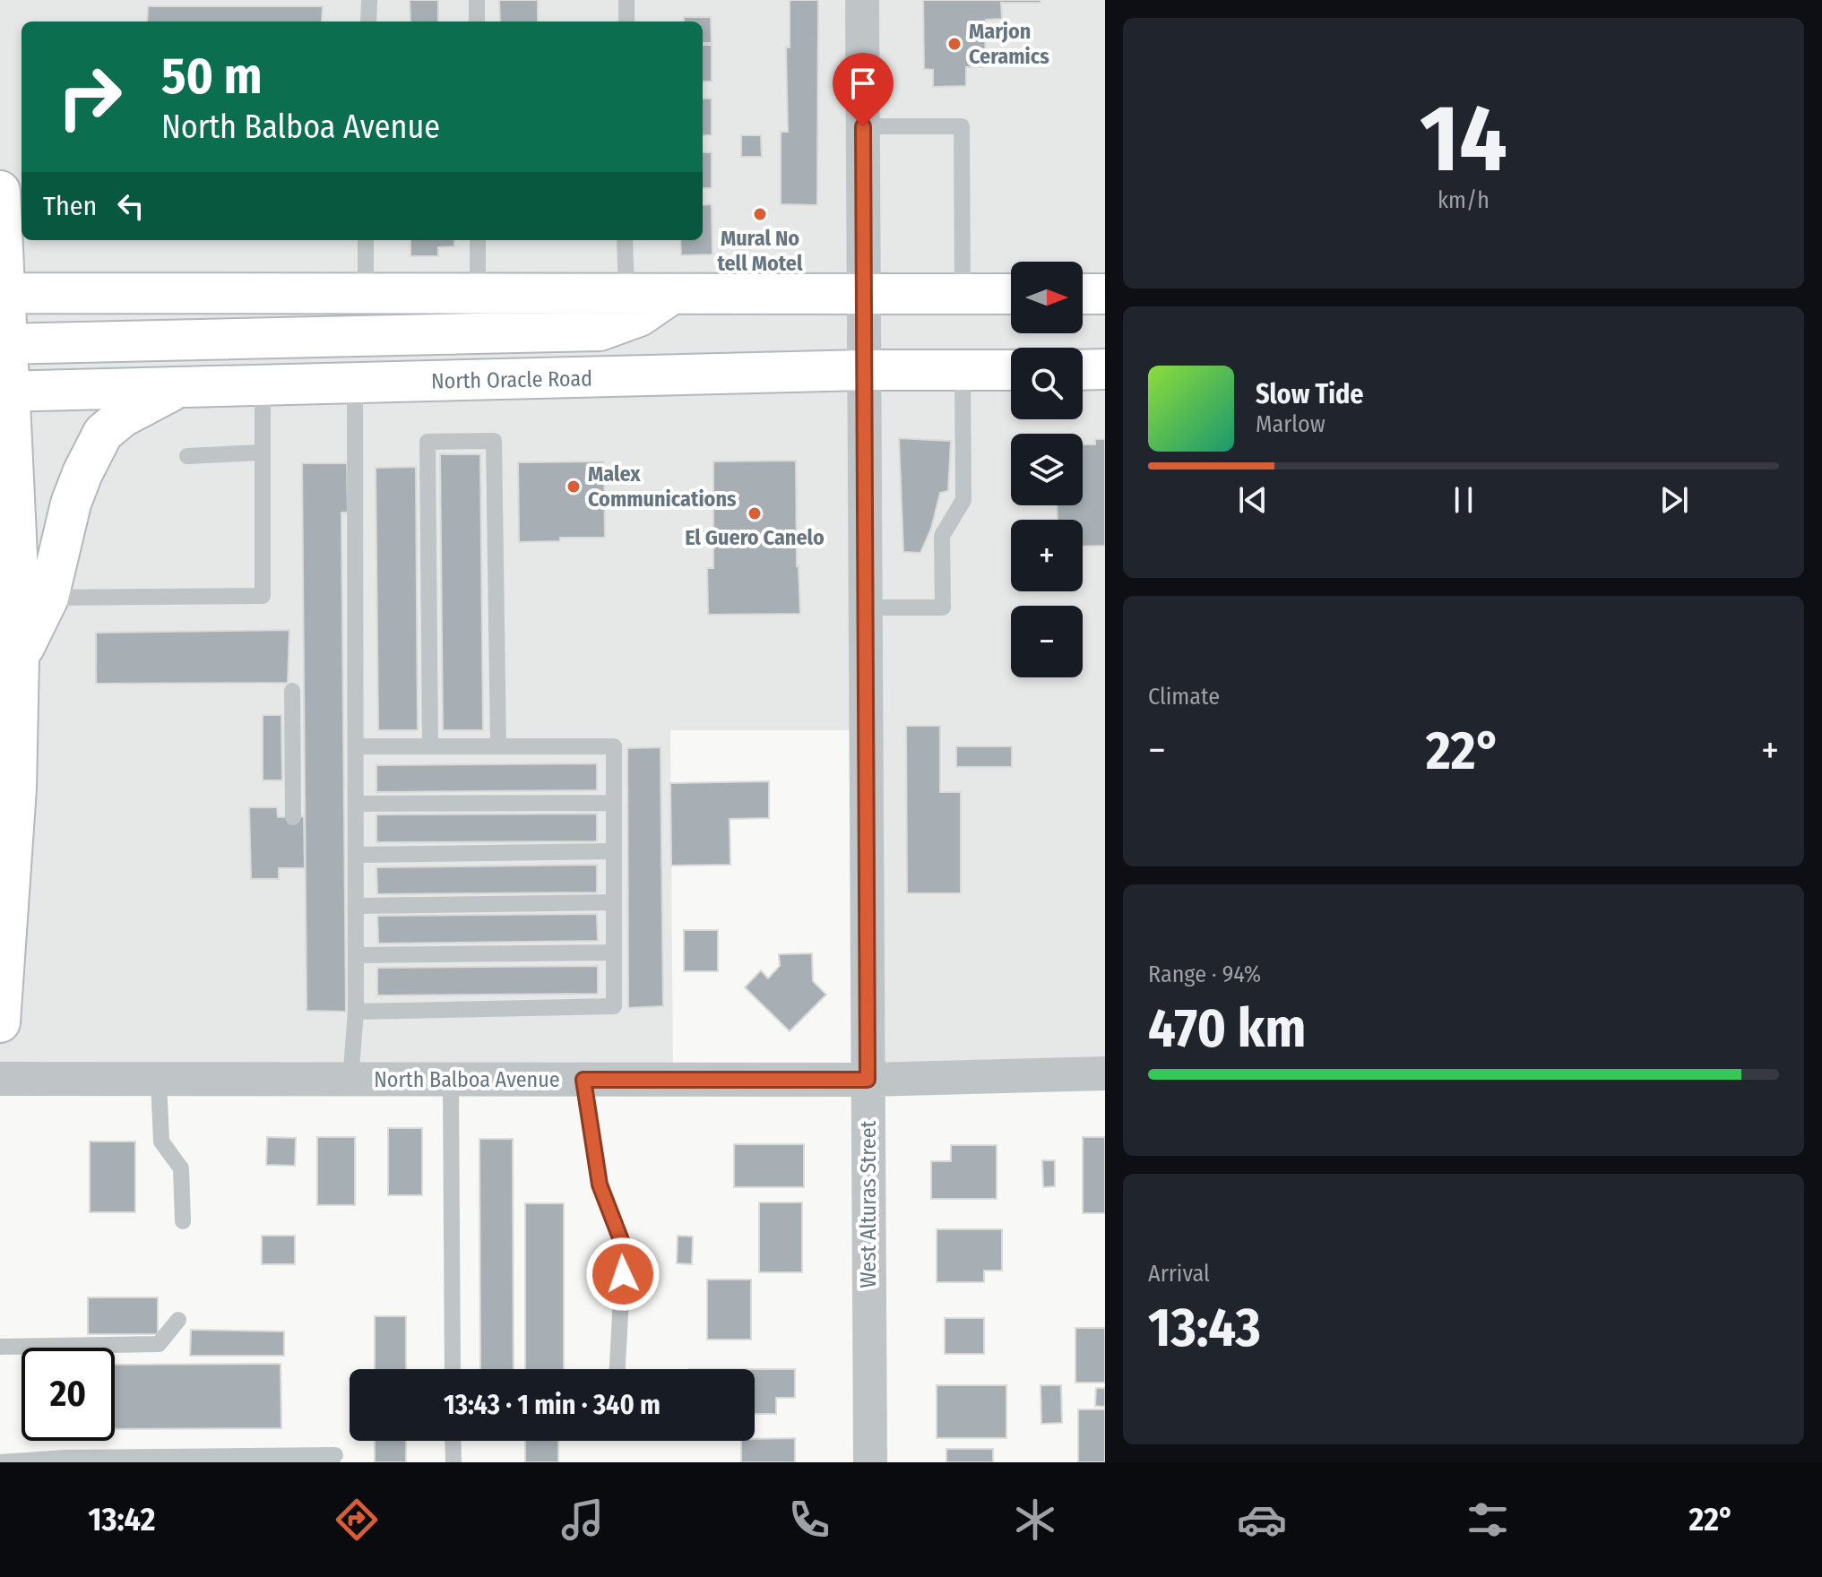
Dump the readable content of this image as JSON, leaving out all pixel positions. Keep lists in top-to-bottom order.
{
  "streets": {
    "main road": ["North Oracle Road"],
    "street": ["North Balboa Avenue", "West Alturas Street"]
  },
  "crossings": [
    ["North Oracle Road", "West Alturas Street"],
    ["North Balboa Avenue", "West Alturas Street"]
  ],
  "places": [
    "Marjon Ceramics",
    "Mural No tell Motel",
    "Malex Communications",
    "El Guero Canelo"
  ],
  "north": "right",
  "page": {
    "tile": [
      ["14", "km/h"],
      "Climate",
      ["Range · 94%", "470 km"],
      ["Arrival", "13:43"]
    ],
    "turn": ["50 m", "North Balboa Avenue"],
    "then": "Then",
    "map_buttons": ["+", "−"],
    "song": ["Slow Tide", "Marlow"],
    "heat": ["−", "22°", "+"],
    "limit": "20",
    "trip": "13:43 · 1 min · 340 m",
    "tabs": ["13:42", "22°"]
  }
}
